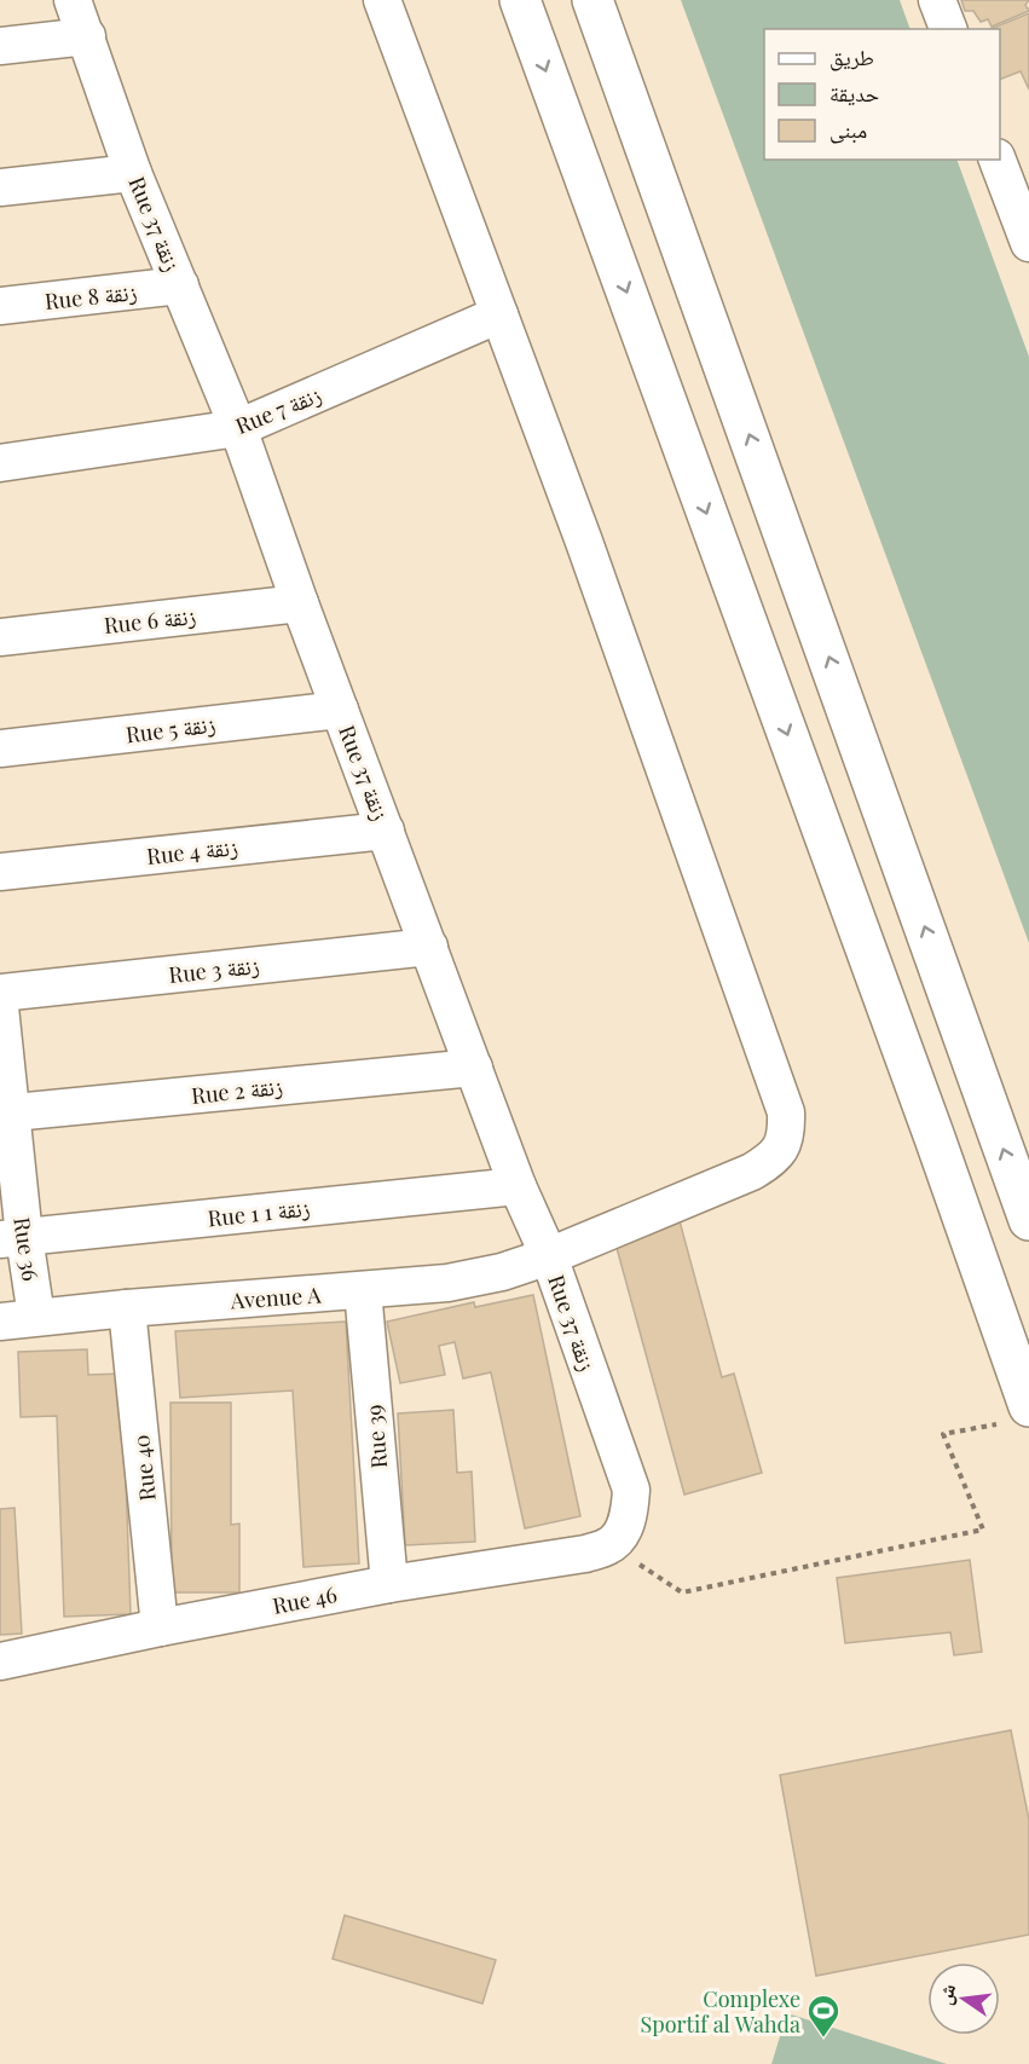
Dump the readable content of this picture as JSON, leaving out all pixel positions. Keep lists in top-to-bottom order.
{
  "streets": {
    "street": [
      "Rue 37 زنقة",
      "Rue 8 زنقة",
      "Rue 7 زنقة",
      "Rue 6 زنقة",
      "Rue 5 زنقة",
      "Rue 4 زنقة",
      "Rue 3 زنقة",
      "Rue 2 زنقة",
      "Rue 1 زنقة 1",
      "Rue 36",
      "Avenue A",
      "Rue 39",
      "Rue 40",
      "Rue 46"
    ]
  },
  "crossings": [
    ["Rue 37 زنقة", "Rue 8 زنقة"],
    ["Rue 37 زنقة", "Rue 7 زنقة"],
    ["Rue 37 زنقة", "Rue 6 زنقة"],
    ["Rue 37 زنقة", "Rue 5 زنقة"],
    ["Rue 37 زنقة", "Rue 4 زنقة"],
    ["Rue 37 زنقة", "Rue 3 زنقة"],
    ["Rue 37 زنقة", "Rue 2 زنقة"],
    ["Rue 37 زنقة", "Rue 1 زنقة 1"],
    ["Rue 37 زنقة", "Avenue A"],
    ["Rue 37 زنقة", "Rue 46"],
    ["Rue 7 زنقة", "Avenue A"],
    ["Rue 2 زنقة", "Rue 36"],
    ["Rue 1 زنقة 1", "Rue 36"],
    ["Rue 36", "Avenue A"],
    ["Avenue A", "Rue 39"],
    ["Avenue A", "Rue 40"],
    ["Rue 39", "Rue 46"],
    ["Rue 40", "Rue 46"]
  ],
  "places": {
    "sports": ["Complexe Sportif al Wahda"]
  },
  "legend": ["طريق", "حديقة", "مبنى"],
  "north": "left"
}
